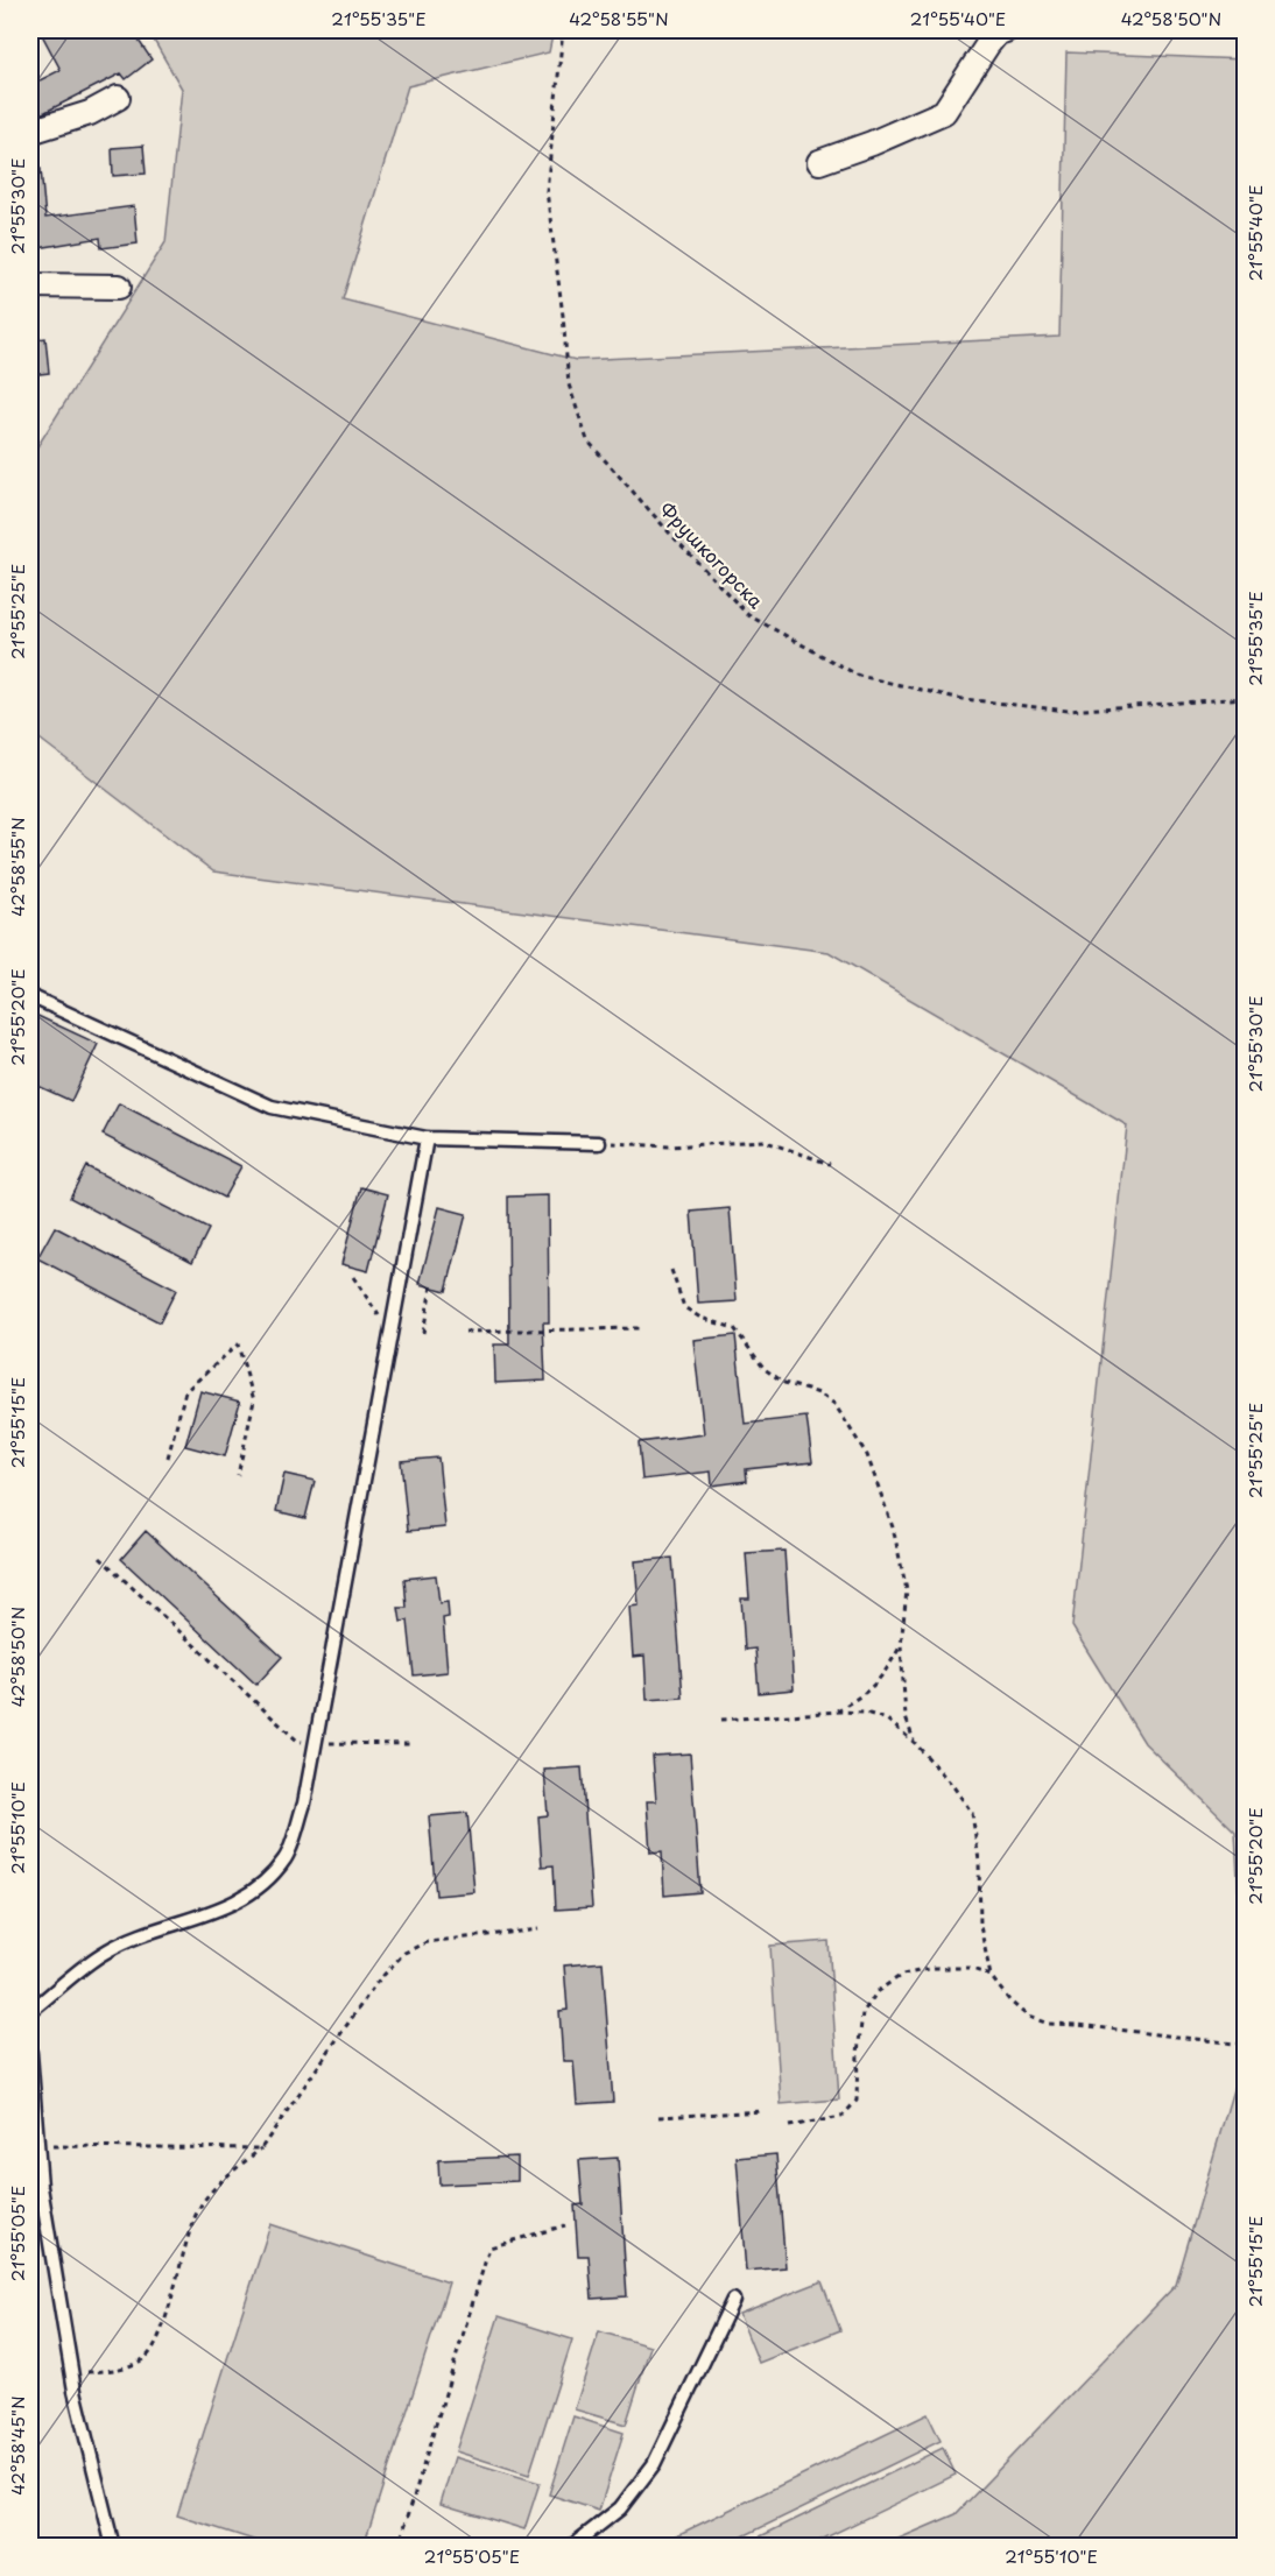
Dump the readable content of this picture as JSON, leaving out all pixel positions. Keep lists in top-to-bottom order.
{
  "streets": {
    "path": ["Фрушкогорска"]
  },
  "coordinates": [
    "21°55'35\"E",
    "42°58'55\"N",
    "21°55'40\"E",
    "42°58'50\"N",
    "21°55'30\"E",
    "21°55'25\"E",
    "21°55'20\"E",
    "21°55'15\"E",
    "21°55'10\"E",
    "21°55'05\"E",
    "42°58'45\"N"
  ]
}
